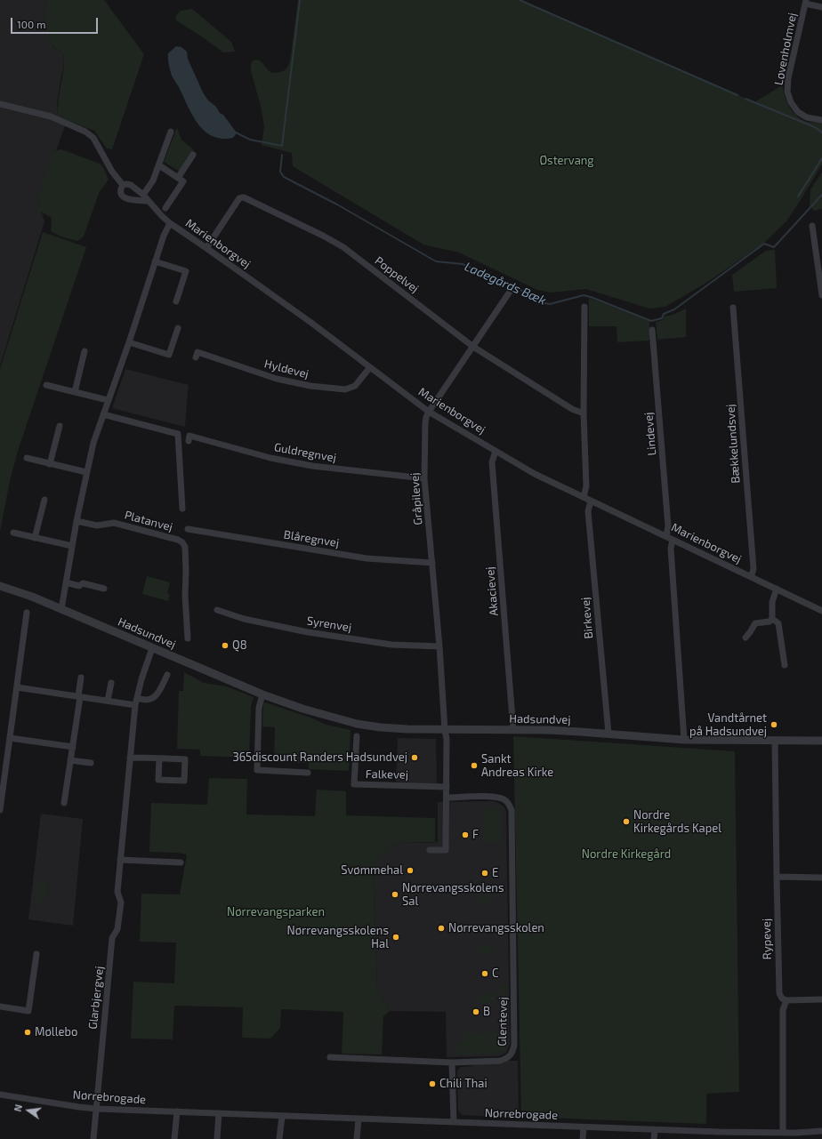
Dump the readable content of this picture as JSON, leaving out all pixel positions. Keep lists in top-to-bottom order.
{
  "streets": {
    "street": [
      "Løvenholmvej",
      "Marienborgvej",
      "Poppelvej",
      "Hyldevej",
      "Lindevej",
      "Bækkelundsvej",
      "Guldregnvej",
      "Gråpilevej",
      "Platanvej",
      "Blåregnvej",
      "Akacievej",
      "Birkevej",
      "Syrenvej",
      "Hadsundvej",
      "Falkevej",
      "Rypevej",
      "Glarbjergvej",
      "Glentevej",
      "Nørrebrogade"
    ]
  },
  "crossings": [
    ["Marienborgvej", "Poppelvej"],
    ["Marienborgvej", "Hyldevej"],
    ["Marienborgvej", "Lindevej"],
    ["Marienborgvej", "Bækkelundsvej"],
    ["Marienborgvej", "Gråpilevej"],
    ["Marienborgvej", "Akacievej"],
    ["Marienborgvej", "Birkevej"],
    ["Poppelvej", "Gråpilevej"],
    ["Guldregnvej", "Gråpilevej"],
    ["Gråpilevej", "Blåregnvej"],
    ["Gråpilevej", "Syrenvej"],
    ["Gråpilevej", "Hadsundvej"],
    ["Akacievej", "Hadsundvej"],
    ["Birkevej", "Hadsundvej"],
    ["Hadsundvej", "Rypevej"],
    ["Hadsundvej", "Glarbjergvej"],
    ["Glarbjergvej", "Nørrebrogade"]
  ],
  "water": ["Ladegårds Bæk"],
  "parks": ["Østervang", "Nordre Kirkegård", "Nørrevangsparken"],
  "places": [
    "Q8",
    "Vandtårnet på Hadsundvej",
    "365discount Randers Hadsundvej",
    "Sankt Andreas Kirke",
    "Nordre Kirkegårds Kapel",
    "F",
    "Svømmehal",
    "E",
    "Nørrevangsskolens Sal",
    "Nørrevangsskolen",
    "Nørrevangsskolens Hal",
    "C",
    "B",
    "Møllebo",
    "Chili Thai"
  ],
  "scale_bar": "100 m",
  "north": "left"
}
